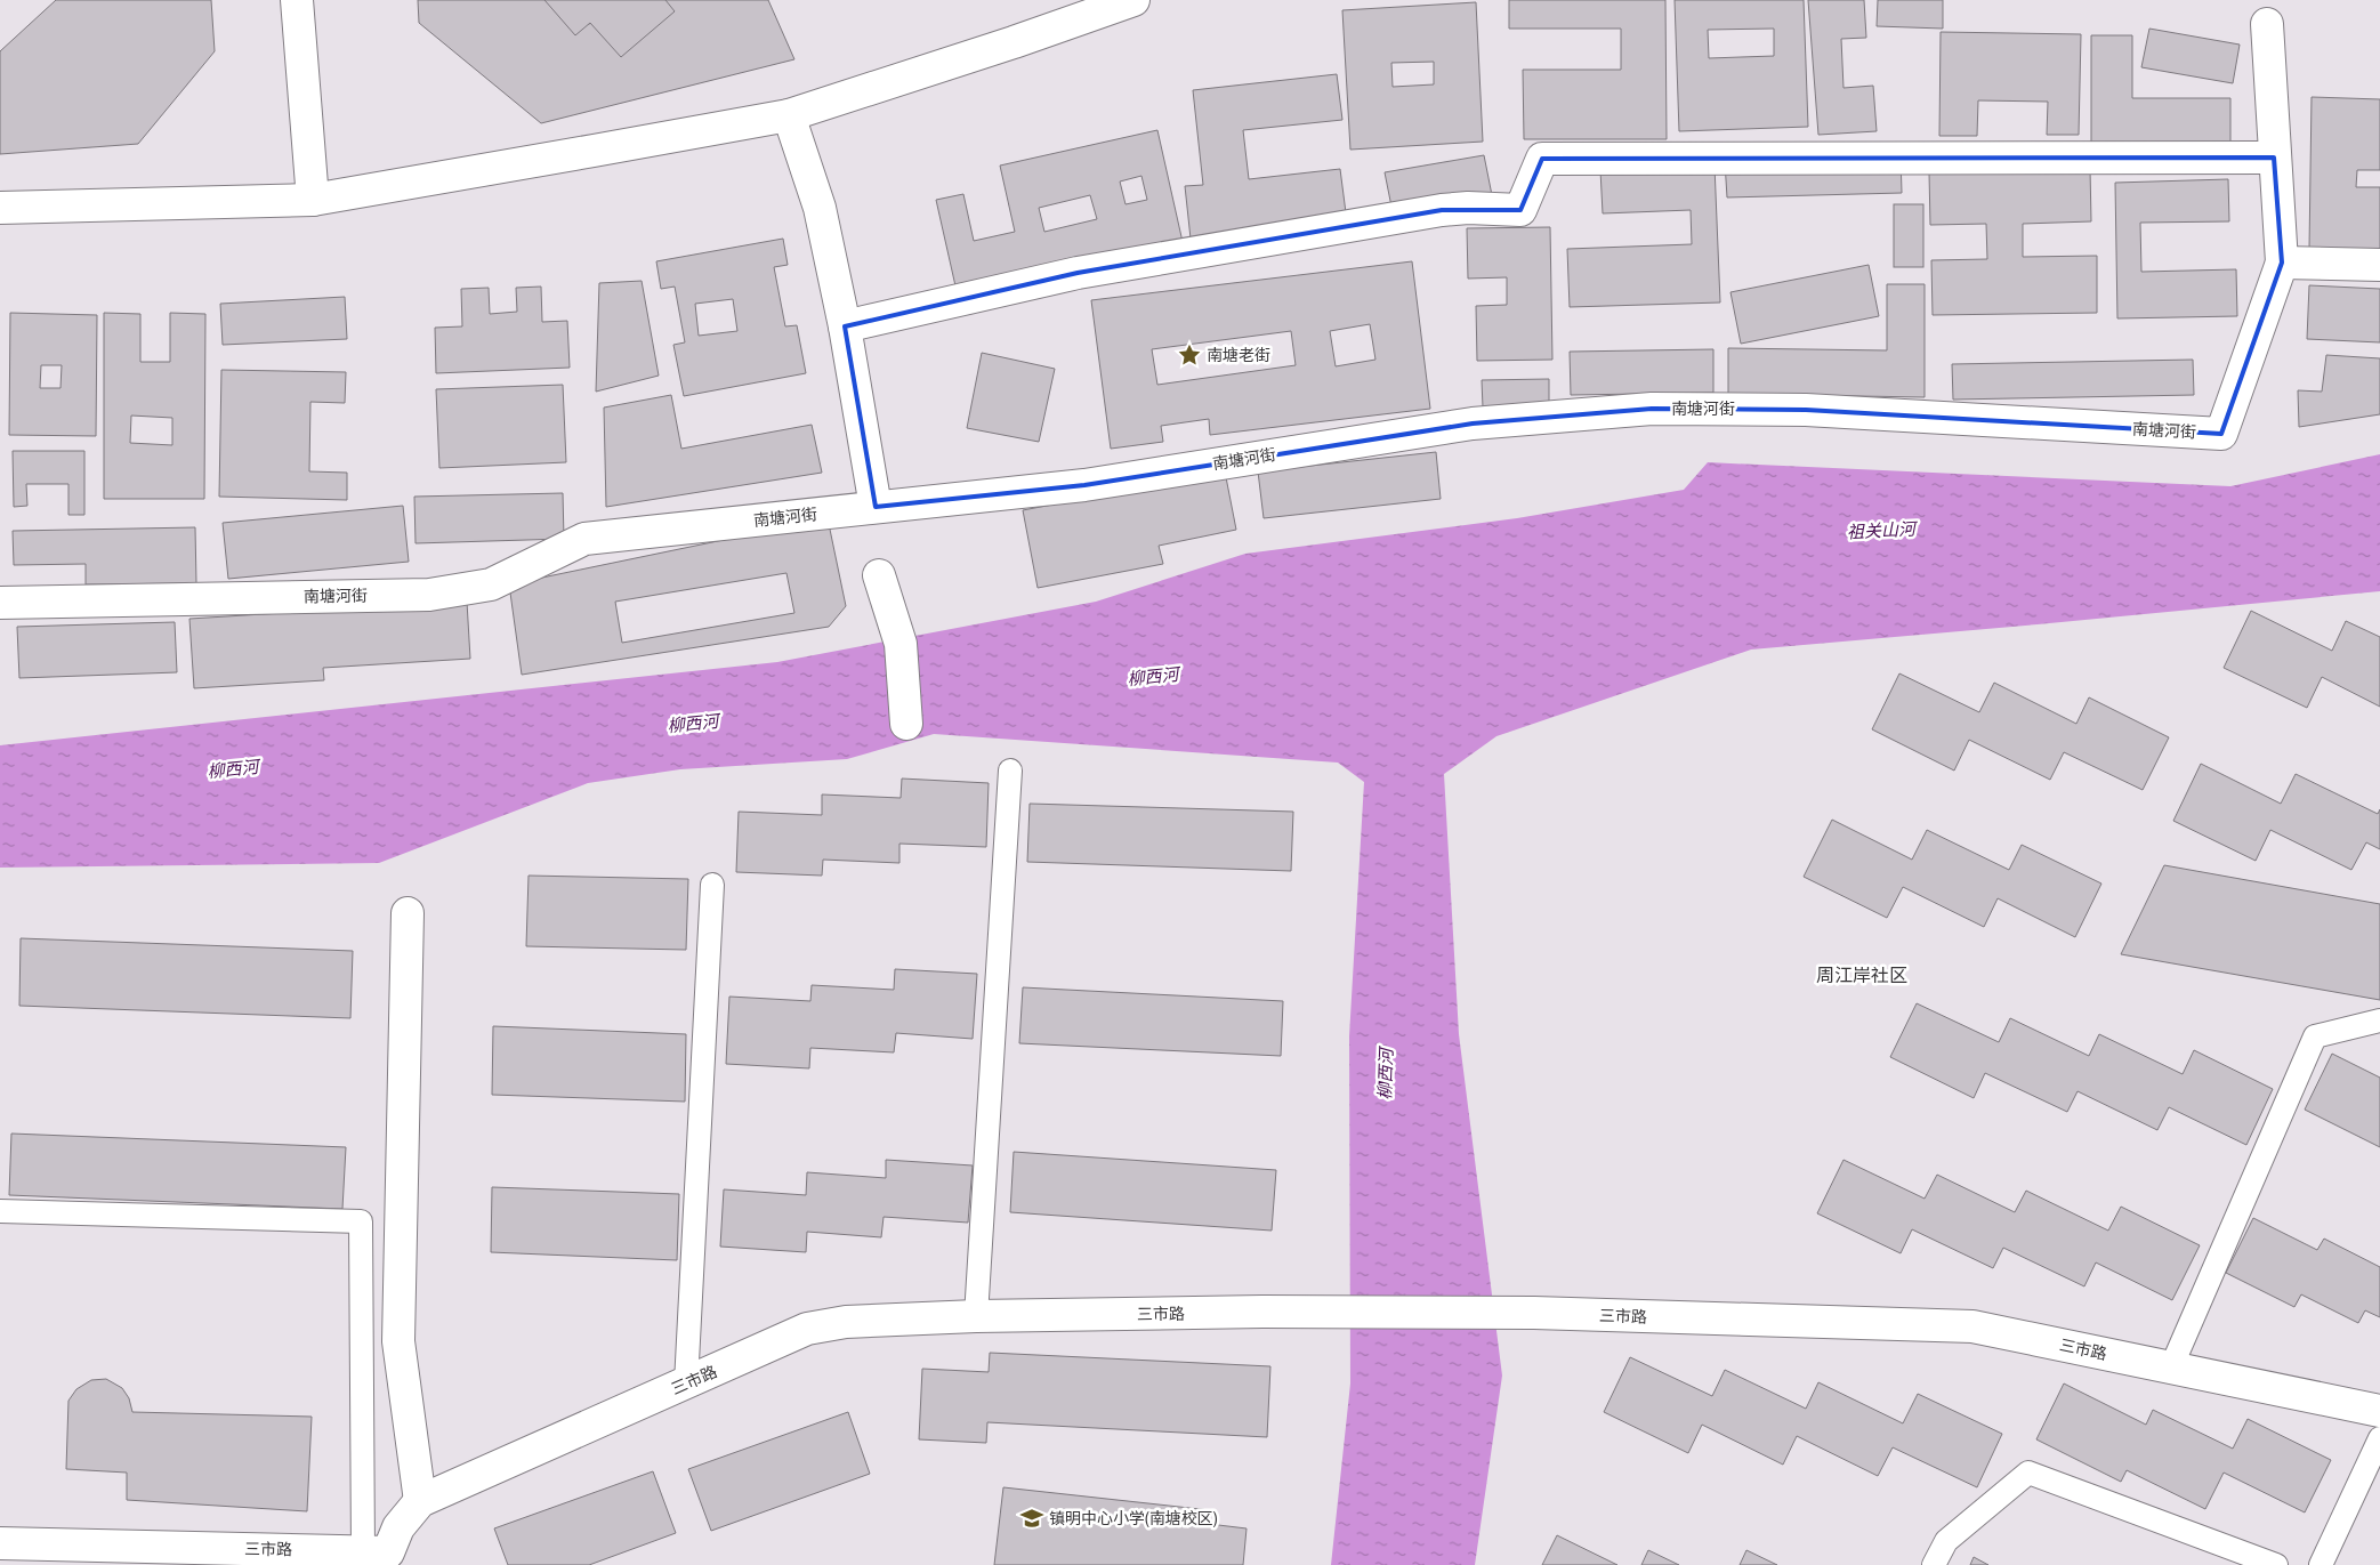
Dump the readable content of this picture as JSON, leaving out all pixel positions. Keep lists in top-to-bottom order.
{
  "streets": {
    "street": ["南塘河街", "三市路"]
  },
  "districts": ["周江岸社区"],
  "water": ["祖关山河", "柳西河"],
  "places": {
    "place": ["南塘老街"],
    "school or university": ["镇明中心小学(南塘校区)"]
  }
}
